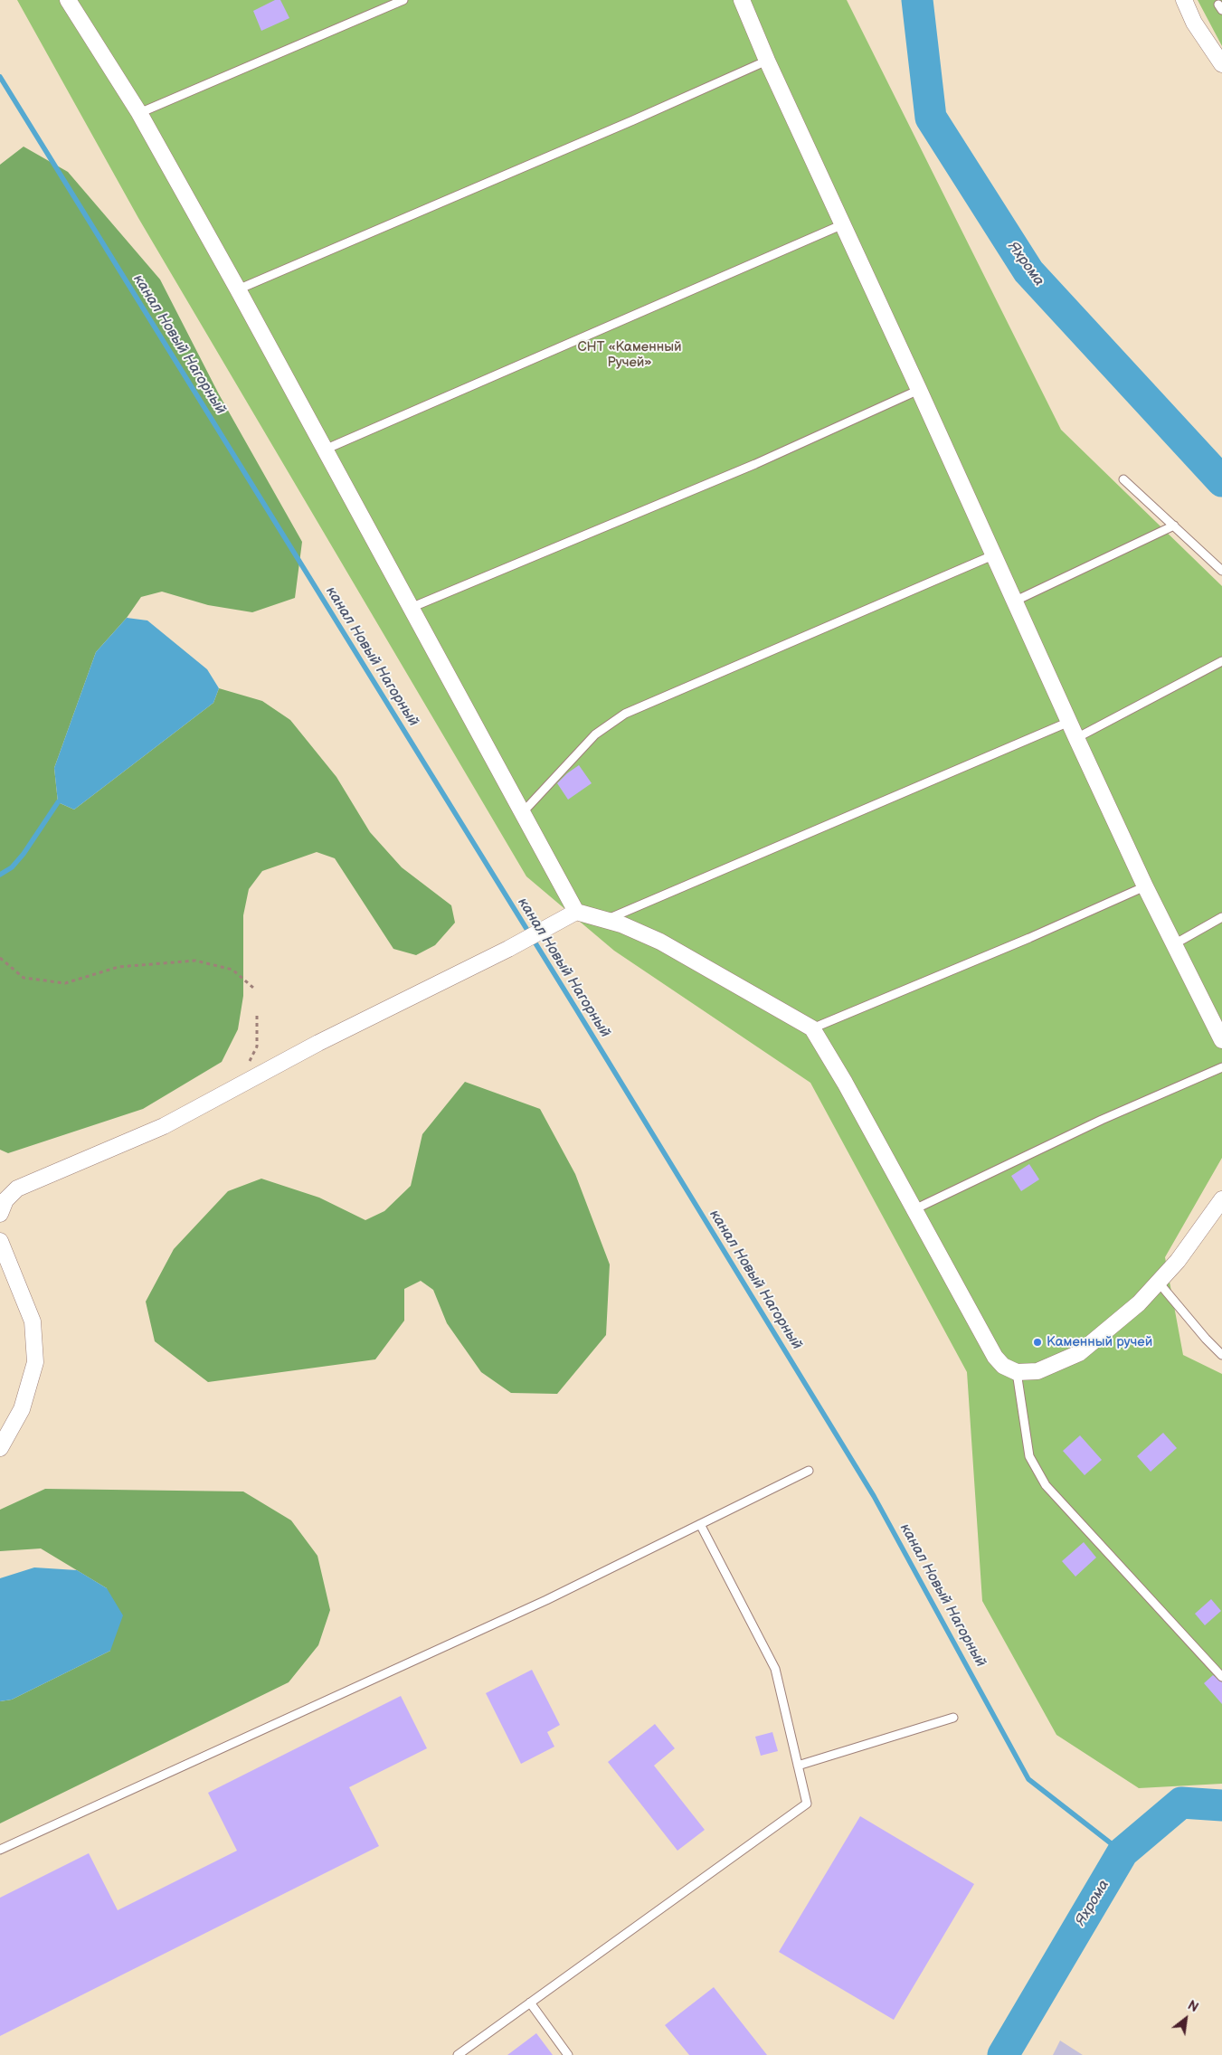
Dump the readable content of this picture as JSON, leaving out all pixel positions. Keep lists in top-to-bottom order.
{
  "water": ["Яхрома", "канал Новый Нагорный"],
  "parks": ["СНТ «Каменный Ручей»"],
  "places": ["Каменный ручей"],
  "north": "top right"
}
